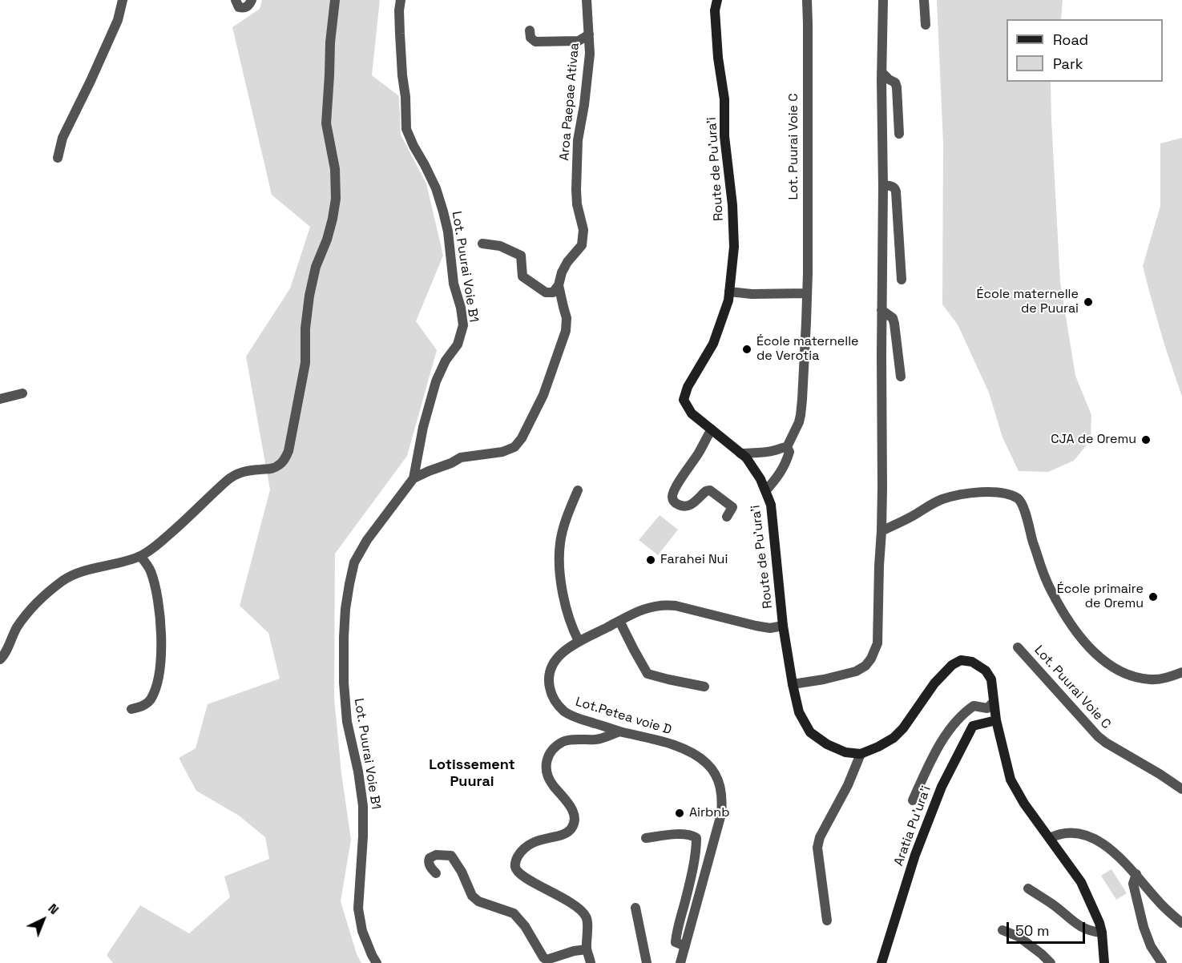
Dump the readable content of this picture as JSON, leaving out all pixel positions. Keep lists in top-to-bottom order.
{
  "streets": {
    "main road": ["Route de Pu'ura'i", "Aratia Pu'ura'i"],
    "street": [
      "Aroa Paepae Ativaa",
      "Lot. Puurai Voie C",
      "Lot. Puurai Voie B1",
      "Lot.Petea voie D"
    ]
  },
  "crossings": [
    ["Aroa Paepae Ativaa", "Lot. Puurai Voie B1"],
    ["Lot. Puurai Voie C", "Route de Pu'ura'i"],
    ["Route de Pu'ura'i", "Lot.Petea voie D"]
  ],
  "districts": ["Lotissement Puurai"],
  "places": [
    "École maternelle de Puurai",
    "École maternelle de Verotia",
    "CJA de Oremu",
    "Farahei Nui",
    "École primaire de Oremu",
    "Airbnb"
  ],
  "legend": ["Road", "Park"],
  "scale_bar": "50 m",
  "north": "top right"
}
